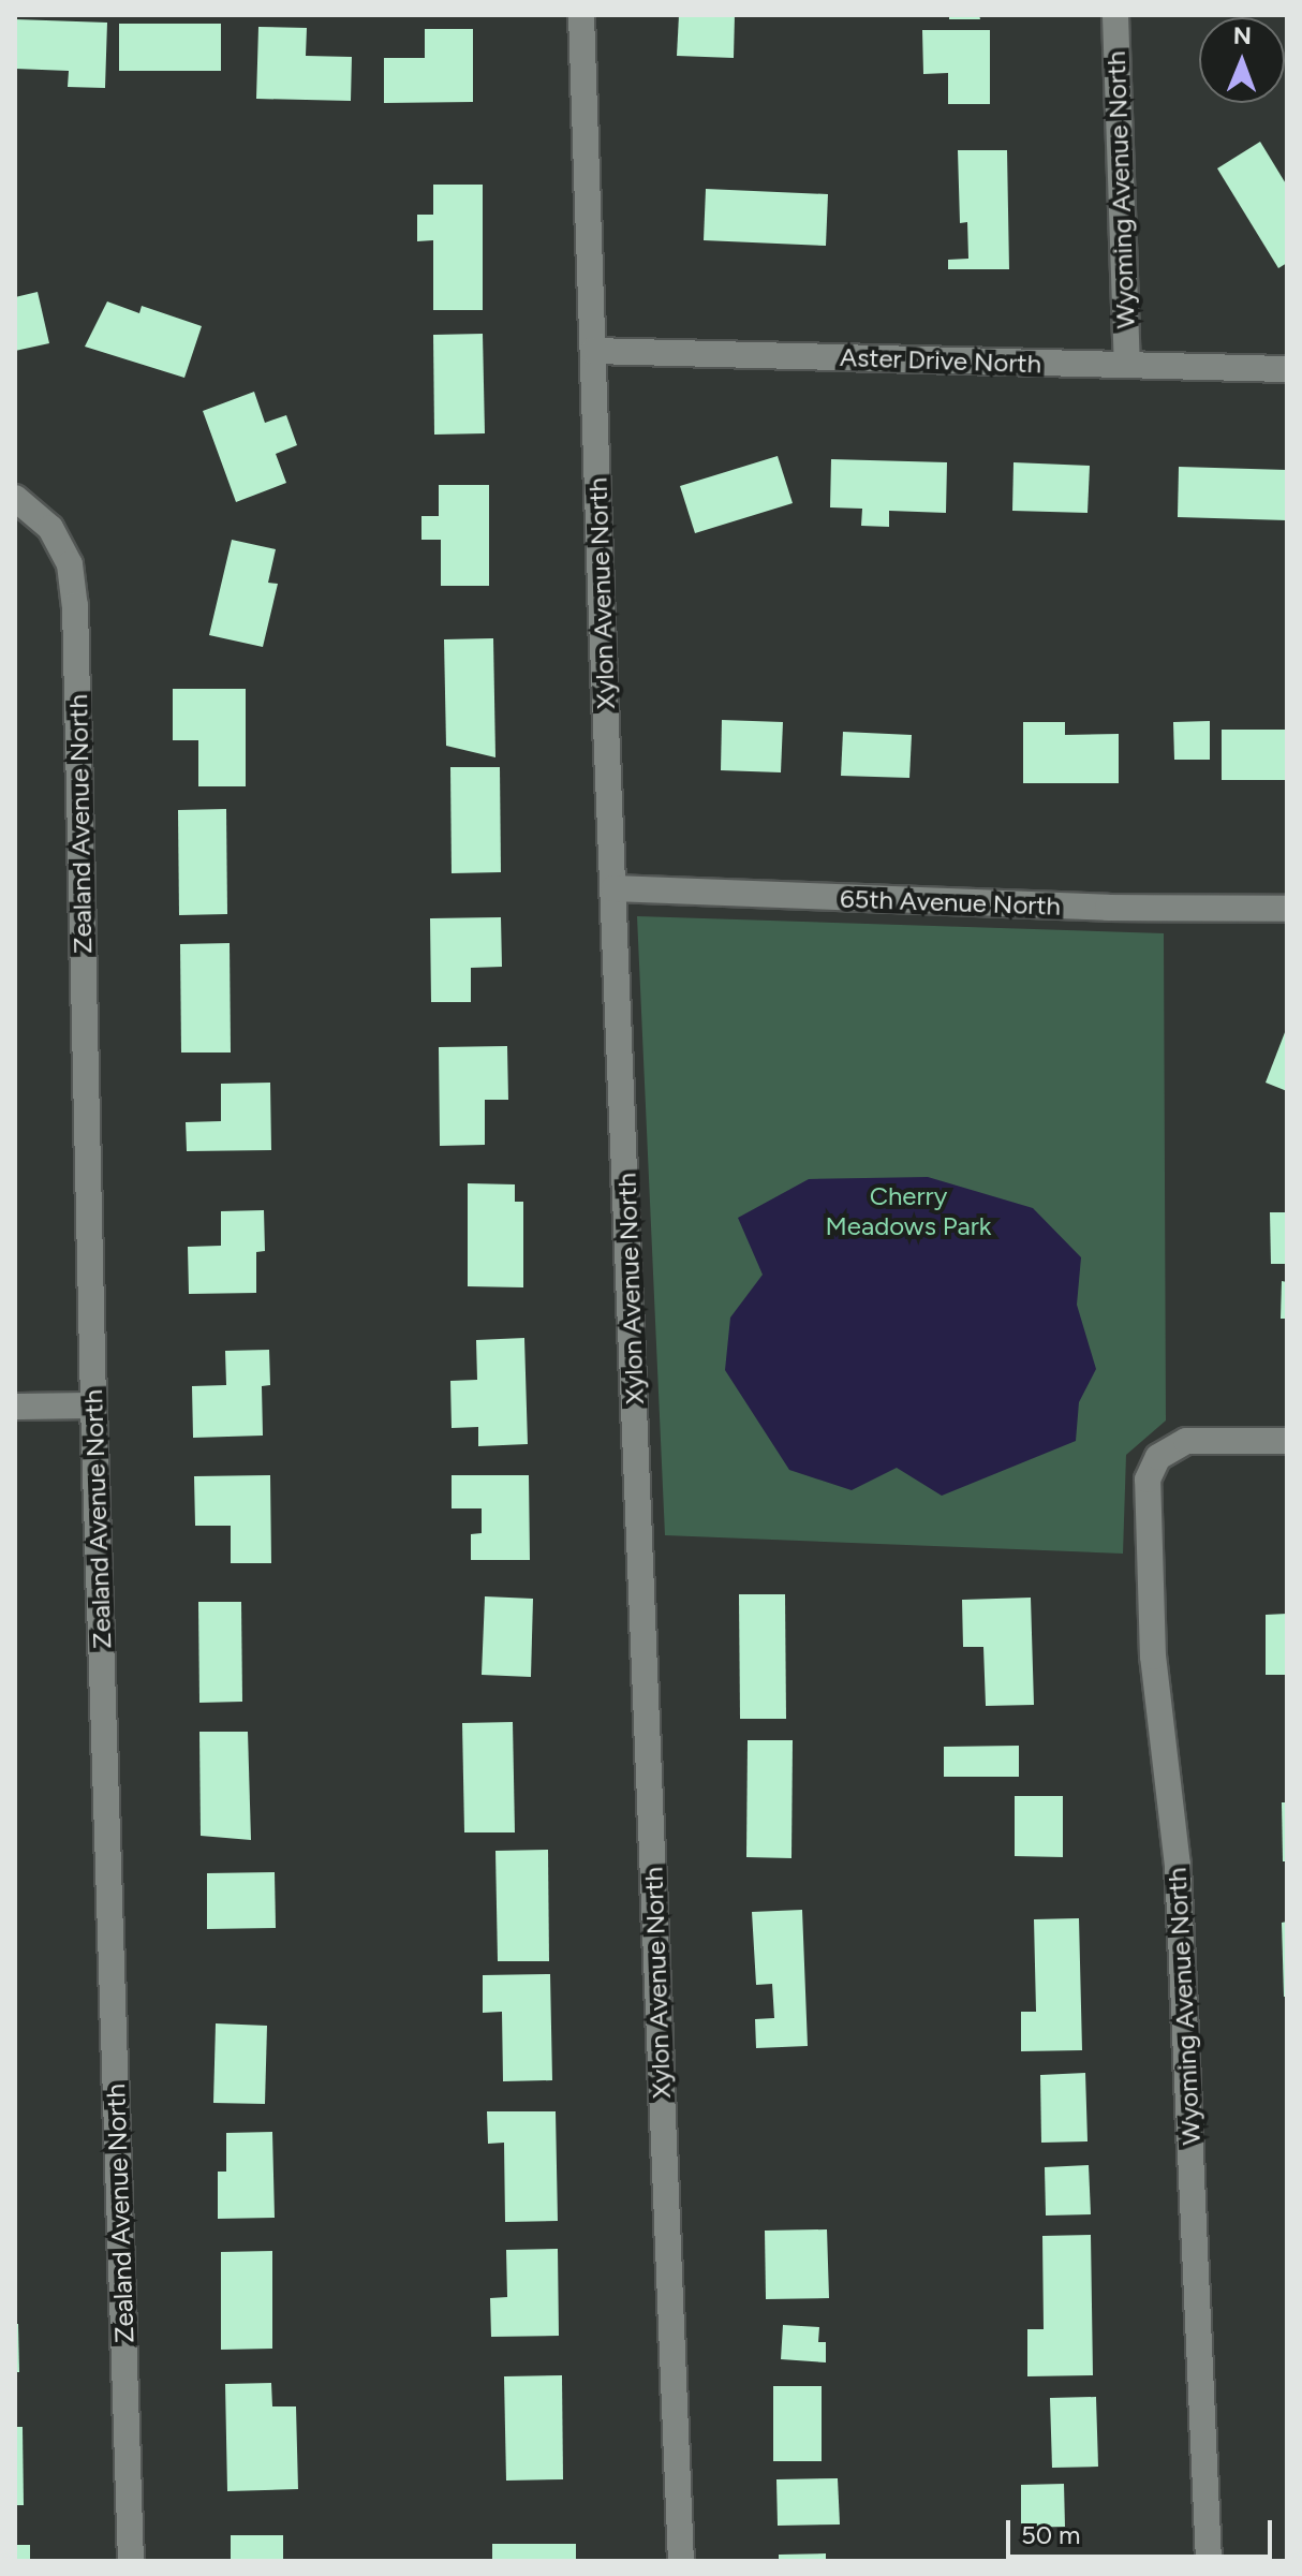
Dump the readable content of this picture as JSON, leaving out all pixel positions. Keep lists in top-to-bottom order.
{
  "streets": {
    "street": [
      "Wyoming Avenue North",
      "Aster Drive North",
      "Xylon Avenue North",
      "Zealand Avenue North",
      "65th Avenue North"
    ]
  },
  "crossings": [
    ["Wyoming Avenue North", "Aster Drive North"],
    ["Aster Drive North", "Xylon Avenue North"],
    ["Xylon Avenue North", "65th Avenue North"]
  ],
  "parks": ["Cherry Meadows Park"],
  "scale_bar": "50 m",
  "north": "top"
}
